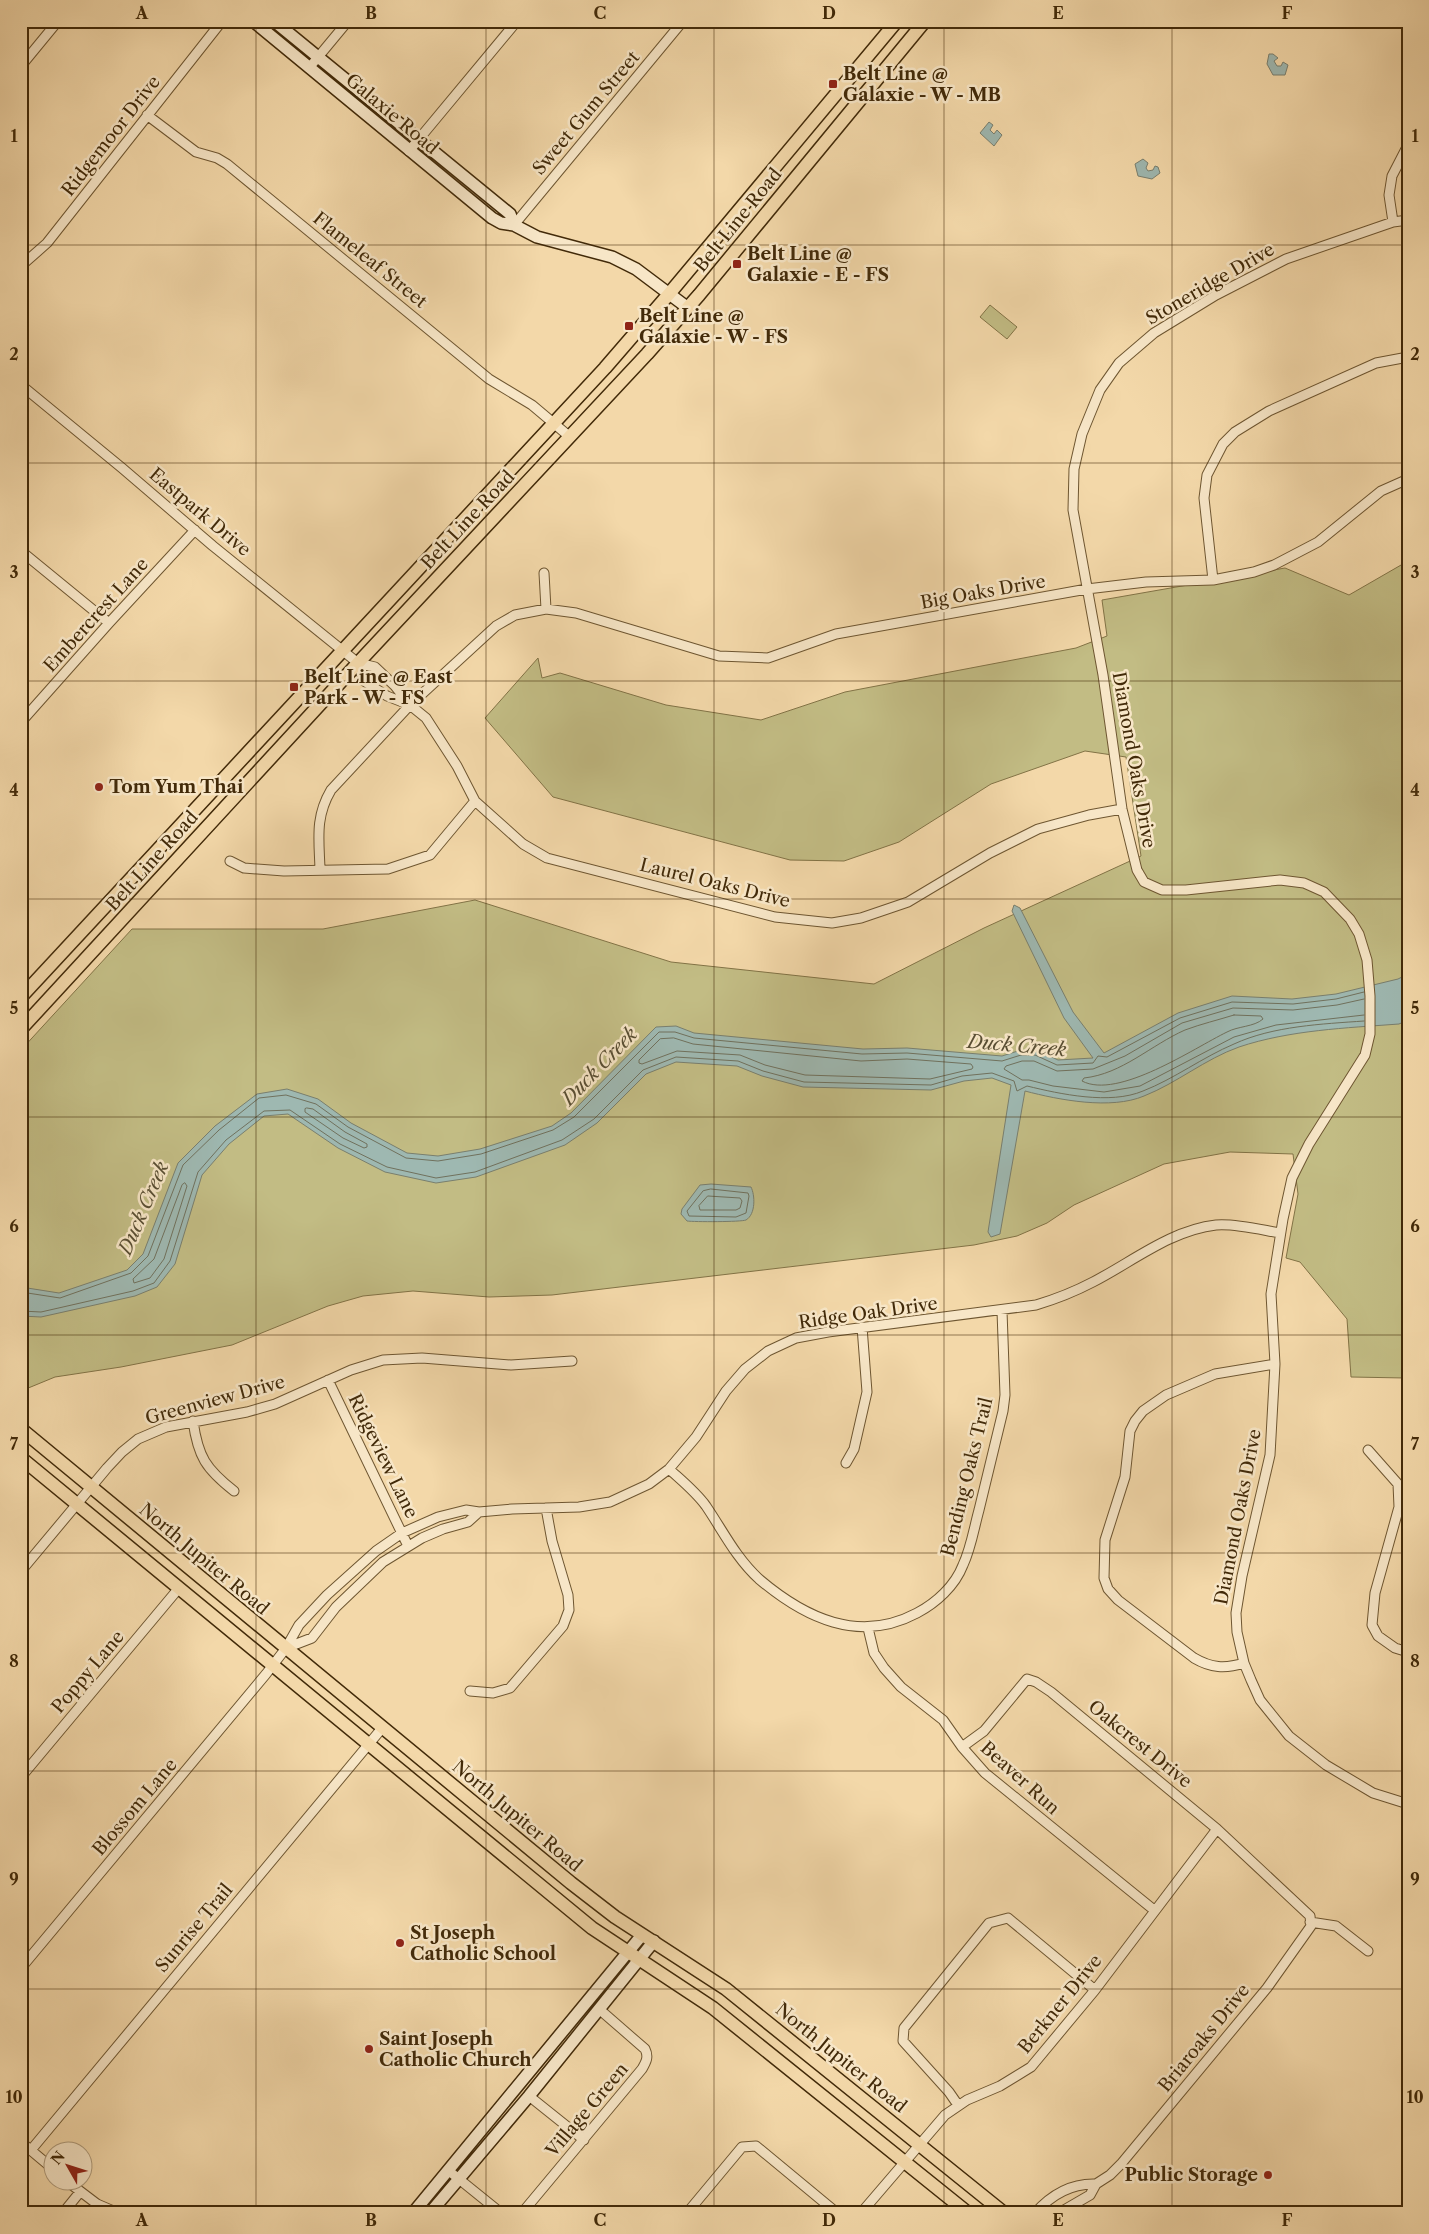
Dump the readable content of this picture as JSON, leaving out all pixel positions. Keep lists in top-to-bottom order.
{
  "streets": {
    "main road": ["Belt Line Road", "North Jupiter Road"],
    "street": [
      "Sweet Gum Street",
      "Galaxie Road",
      "Ridgemoor Drive",
      "Flameleaf Street",
      "Stoneridge Drive",
      "Eastpark Drive",
      "Big Oaks Drive",
      "Embercrest Lane",
      "Diamond Oaks Drive",
      "Laurel Oaks Drive",
      "Ridge Oak Drive",
      "Greenview Drive",
      "Ridgeview Lane",
      "Bending Oaks Trail",
      "Poppy Lane",
      "Oakcrest Drive",
      "Beaver Run",
      "Blossom Lane",
      "Sunrise Trail",
      "Berkner Drive",
      "Briaroaks Drive",
      "Village Green"
    ]
  },
  "crossings": [
    ["Sweet Gum Street", "Galaxie Road"],
    ["Galaxie Road", "Belt Line Road"],
    ["Ridgemoor Drive", "Flameleaf Street"],
    ["Belt Line Road", "Flameleaf Street"],
    ["Belt Line Road", "Eastpark Drive"],
    ["Belt Line Road", "Laurel Oaks Drive"],
    ["Stoneridge Drive", "Big Oaks Drive"],
    ["Stoneridge Drive", "Diamond Oaks Drive"],
    ["Eastpark Drive", "Embercrest Lane"],
    ["Eastpark Drive", "Laurel Oaks Drive"],
    ["Big Oaks Drive", "Diamond Oaks Drive"],
    ["Big Oaks Drive", "Laurel Oaks Drive"],
    ["Diamond Oaks Drive", "Laurel Oaks Drive"],
    ["Diamond Oaks Drive", "Ridge Oak Drive"],
    ["Ridge Oak Drive", "Ridgeview Lane"],
    ["Ridge Oak Drive", "Bending Oaks Trail"],
    ["Ridge Oak Drive", "North Jupiter Road"],
    ["Ridge Oak Drive", "Blossom Lane"],
    ["Greenview Drive", "Ridgeview Lane"],
    ["Greenview Drive", "North Jupiter Road"],
    ["Bending Oaks Trail", "Beaver Run"],
    ["North Jupiter Road", "Blossom Lane"],
    ["North Jupiter Road", "Sunrise Trail"],
    ["North Jupiter Road", "Berkner Drive"],
    ["Oakcrest Drive", "Beaver Run"],
    ["Oakcrest Drive", "Berkner Drive"],
    ["Oakcrest Drive", "Briaroaks Drive"],
    ["Beaver Run", "Berkner Drive"]
  ],
  "water": ["Duck Creek"],
  "places": {
    "transit": [
      "Belt Line @ Galaxie - W - MB",
      "Belt Line @ Galaxie - E - FS",
      "Belt Line @ Galaxie - W - FS",
      "Belt Line @ East Park - W - FS"
    ],
    "other": [
      "Tom Yum Thai",
      "St Joseph Catholic School",
      "Saint Joseph Catholic Church",
      "Public Storage"
    ]
  },
  "north": "top left",
  "grid": {
    "columns": [
      "A",
      "B",
      "C",
      "D",
      "E",
      "F"
    ],
    "rows": [
      "1",
      "2",
      "3",
      "4",
      "5",
      "6",
      "7",
      "8",
      "9",
      "10"
    ]
  }
}
